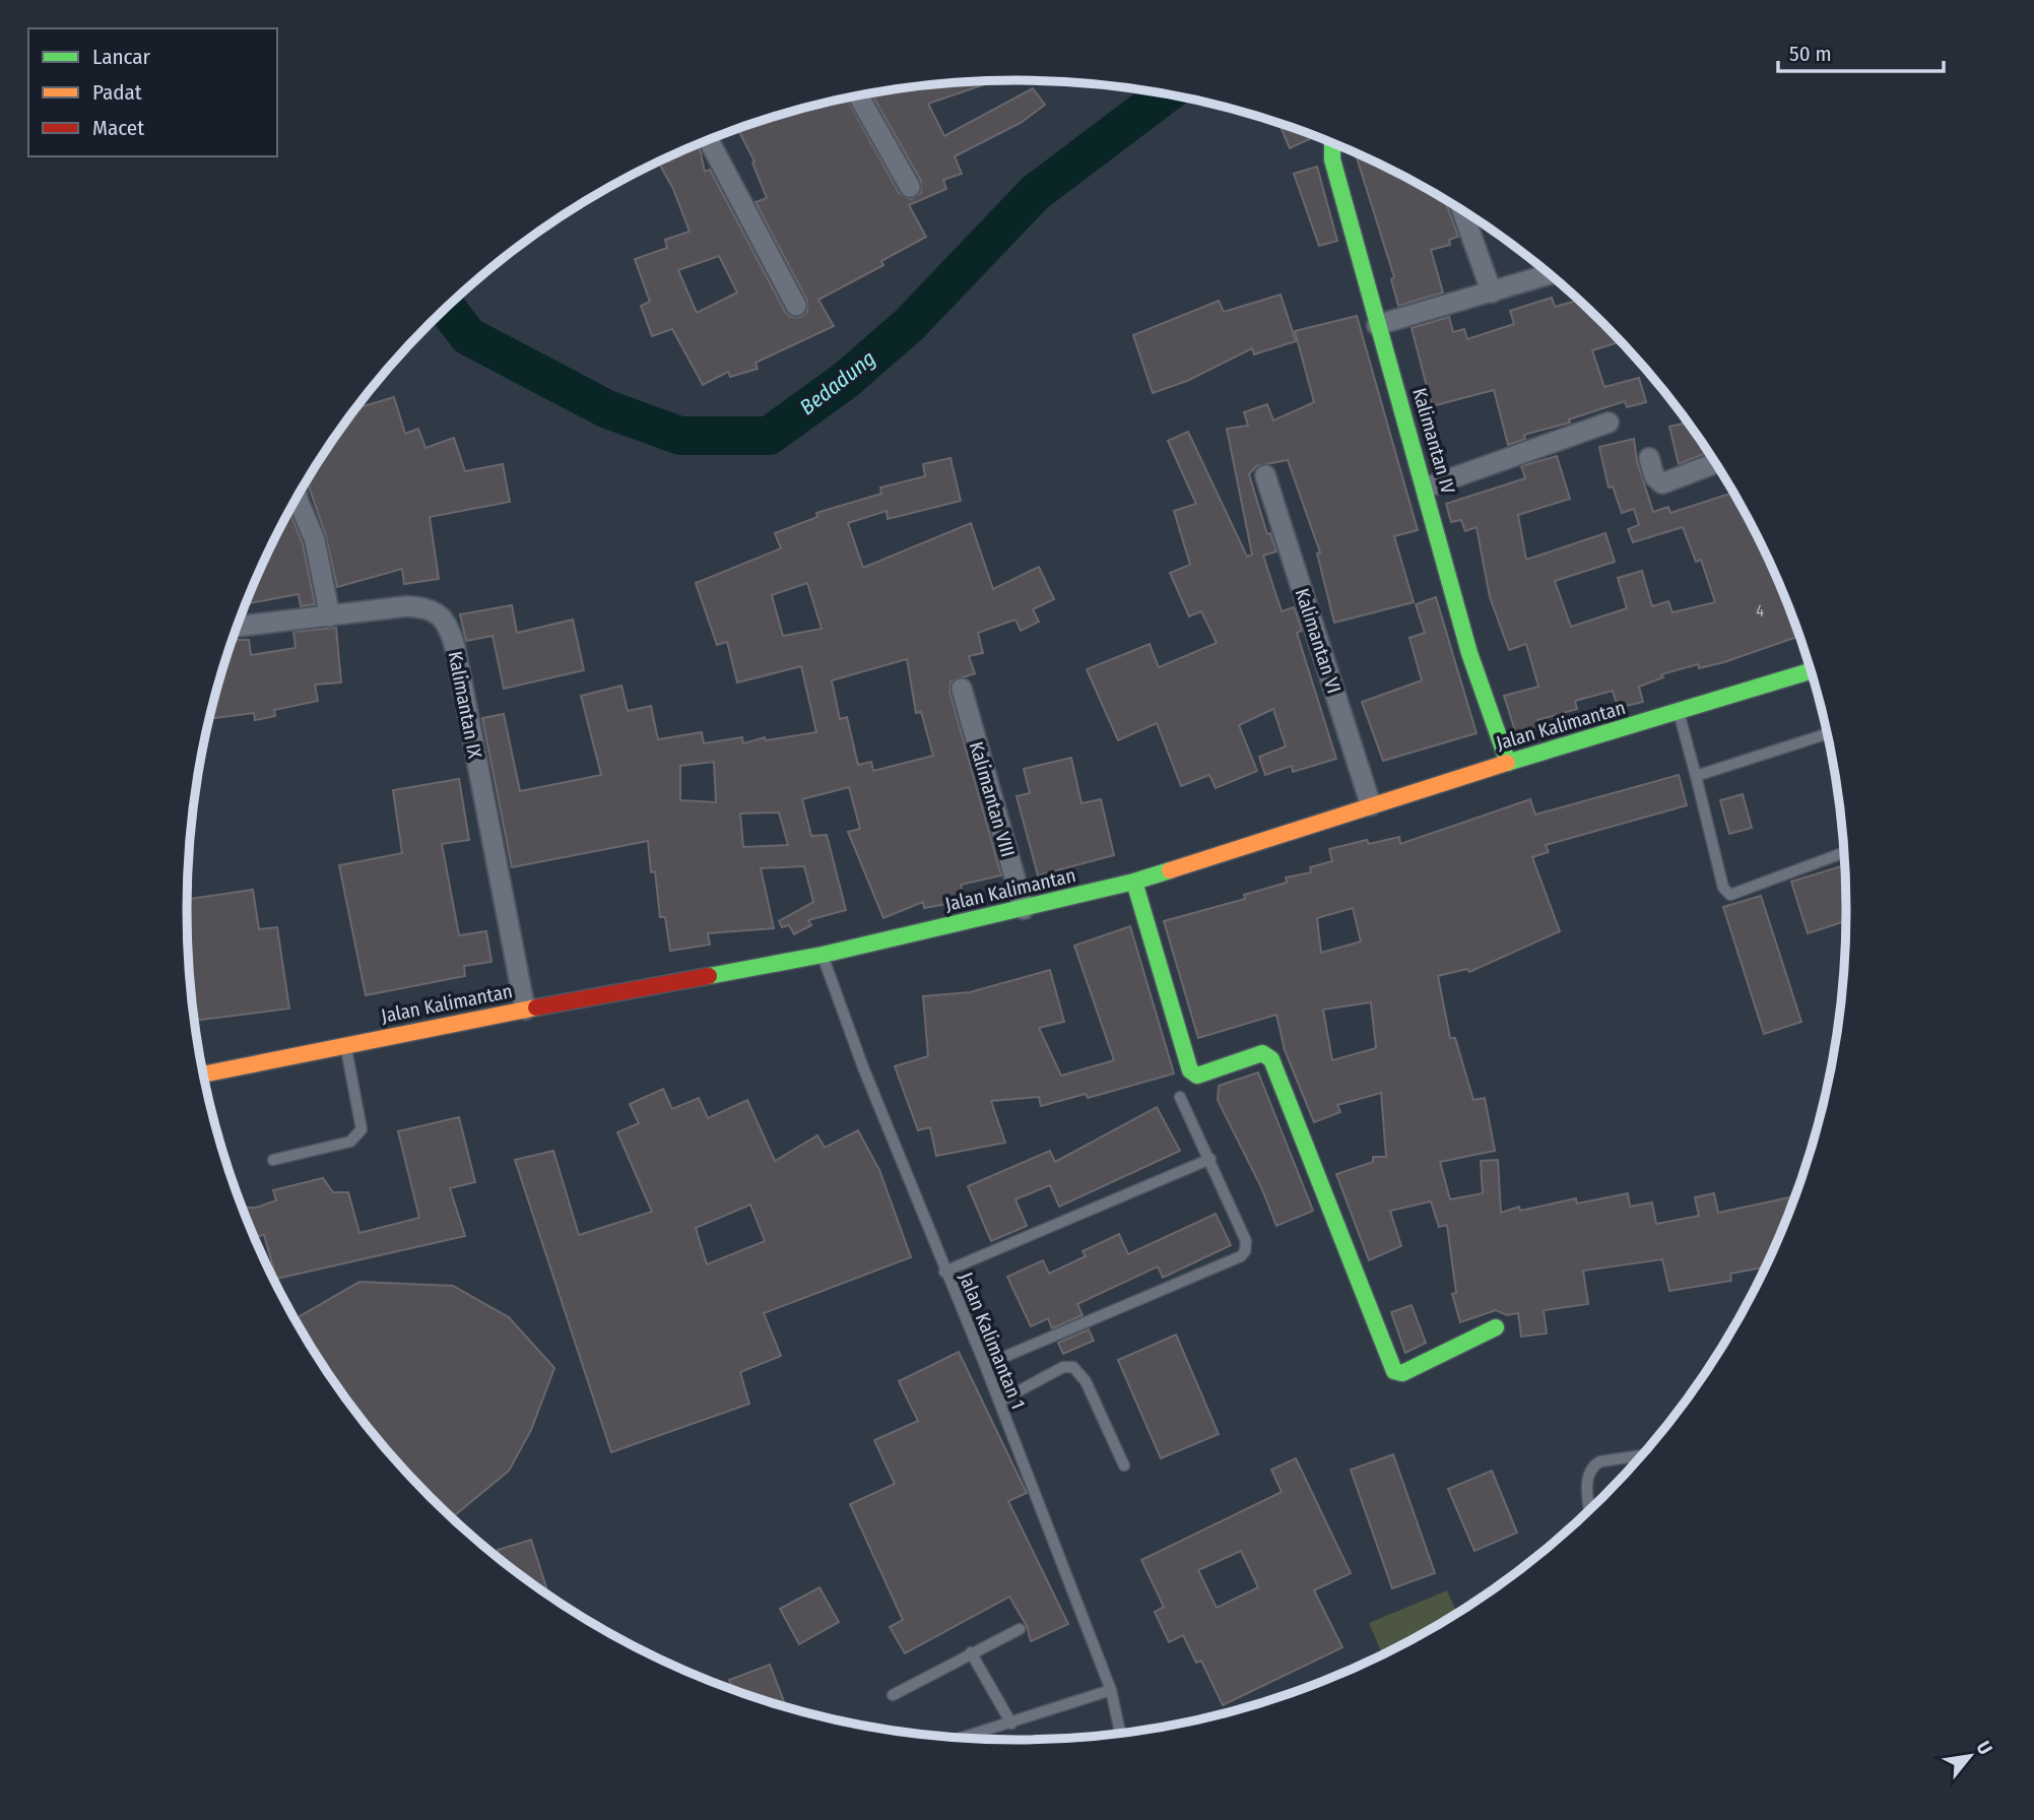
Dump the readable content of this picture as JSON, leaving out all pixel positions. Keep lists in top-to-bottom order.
{
  "streets": {
    "main road": ["Kalimantan IV", "Jalan Kalimantan"],
    "street": ["Kalimantan VI", "Kalimantan IX", "Kalimantan VIII"],
    "lane": ["Jalan Kalimantan 1"]
  },
  "crossings": [
    ["Kalimantan IV", "Jalan Kalimantan"],
    ["Kalimantan VI", "Jalan Kalimantan"],
    ["Kalimantan IX", "Jalan Kalimantan"],
    ["Jalan Kalimantan", "Kalimantan VIII"],
    ["Jalan Kalimantan", "Jalan Kalimantan 1"]
  ],
  "water": ["Bedadung"],
  "house_numbers": ["4"],
  "legend": ["Lancar", "Padat", "Macet"],
  "scale_bar": "50 m",
  "north": "top right"
}
